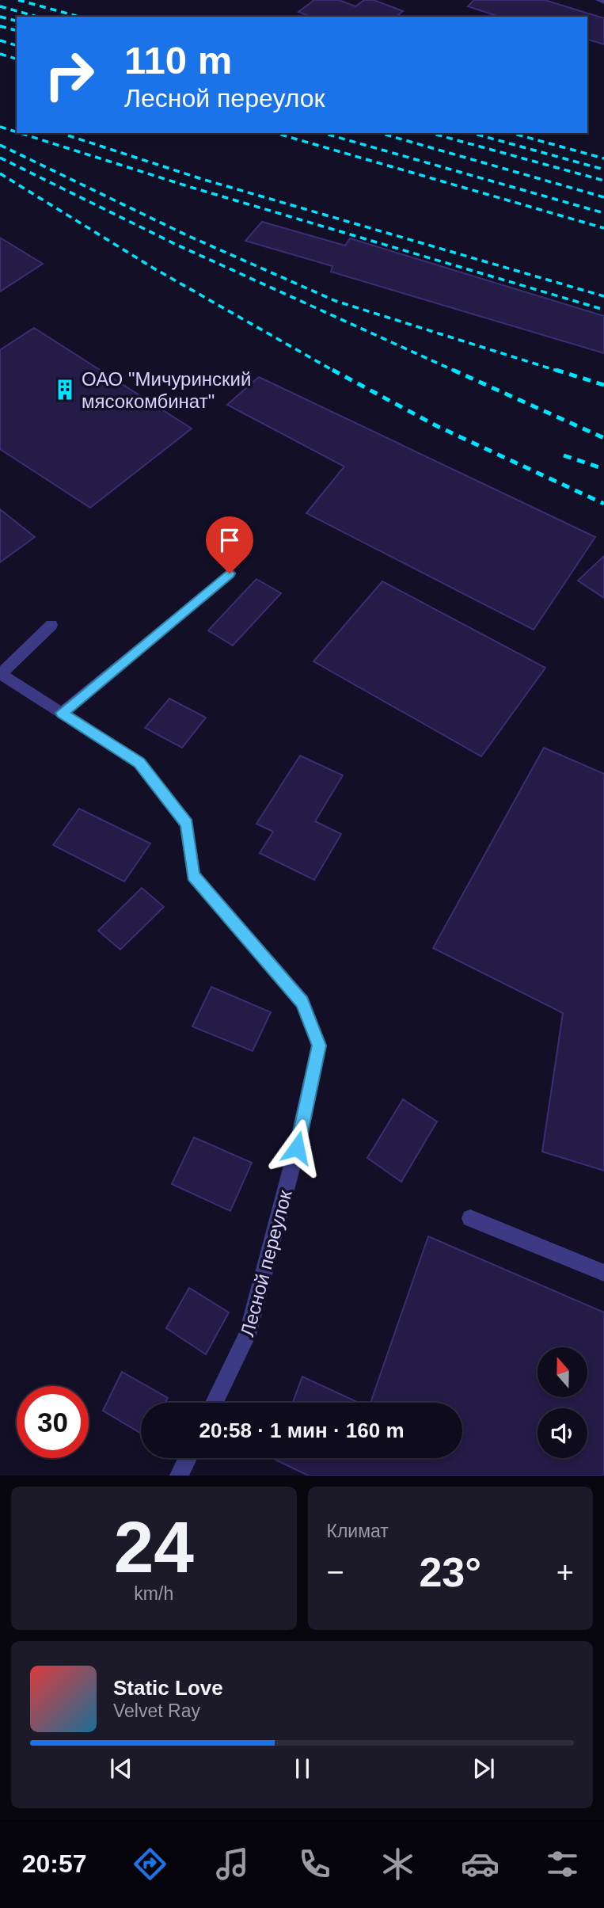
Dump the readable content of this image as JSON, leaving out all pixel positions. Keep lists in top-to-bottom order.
{
  "streets": {
    "street": ["Лесной переулок"]
  },
  "places": {
    "building": ["ОАО \"Мичуринский мясокомбинат\""]
  },
  "north": "top",
  "page": {
    "turn": ["110 m", "Лесной переулок"],
    "limit": "30",
    "trip": "20:58 · 1 мин · 160 m",
    "tile": [
      ["24", "km/h"],
      "Климат"
    ],
    "heat": ["−", "23°", "+"],
    "song": ["Static Love", "Velvet Ray"],
    "tabs": "20:57"
  }
}
